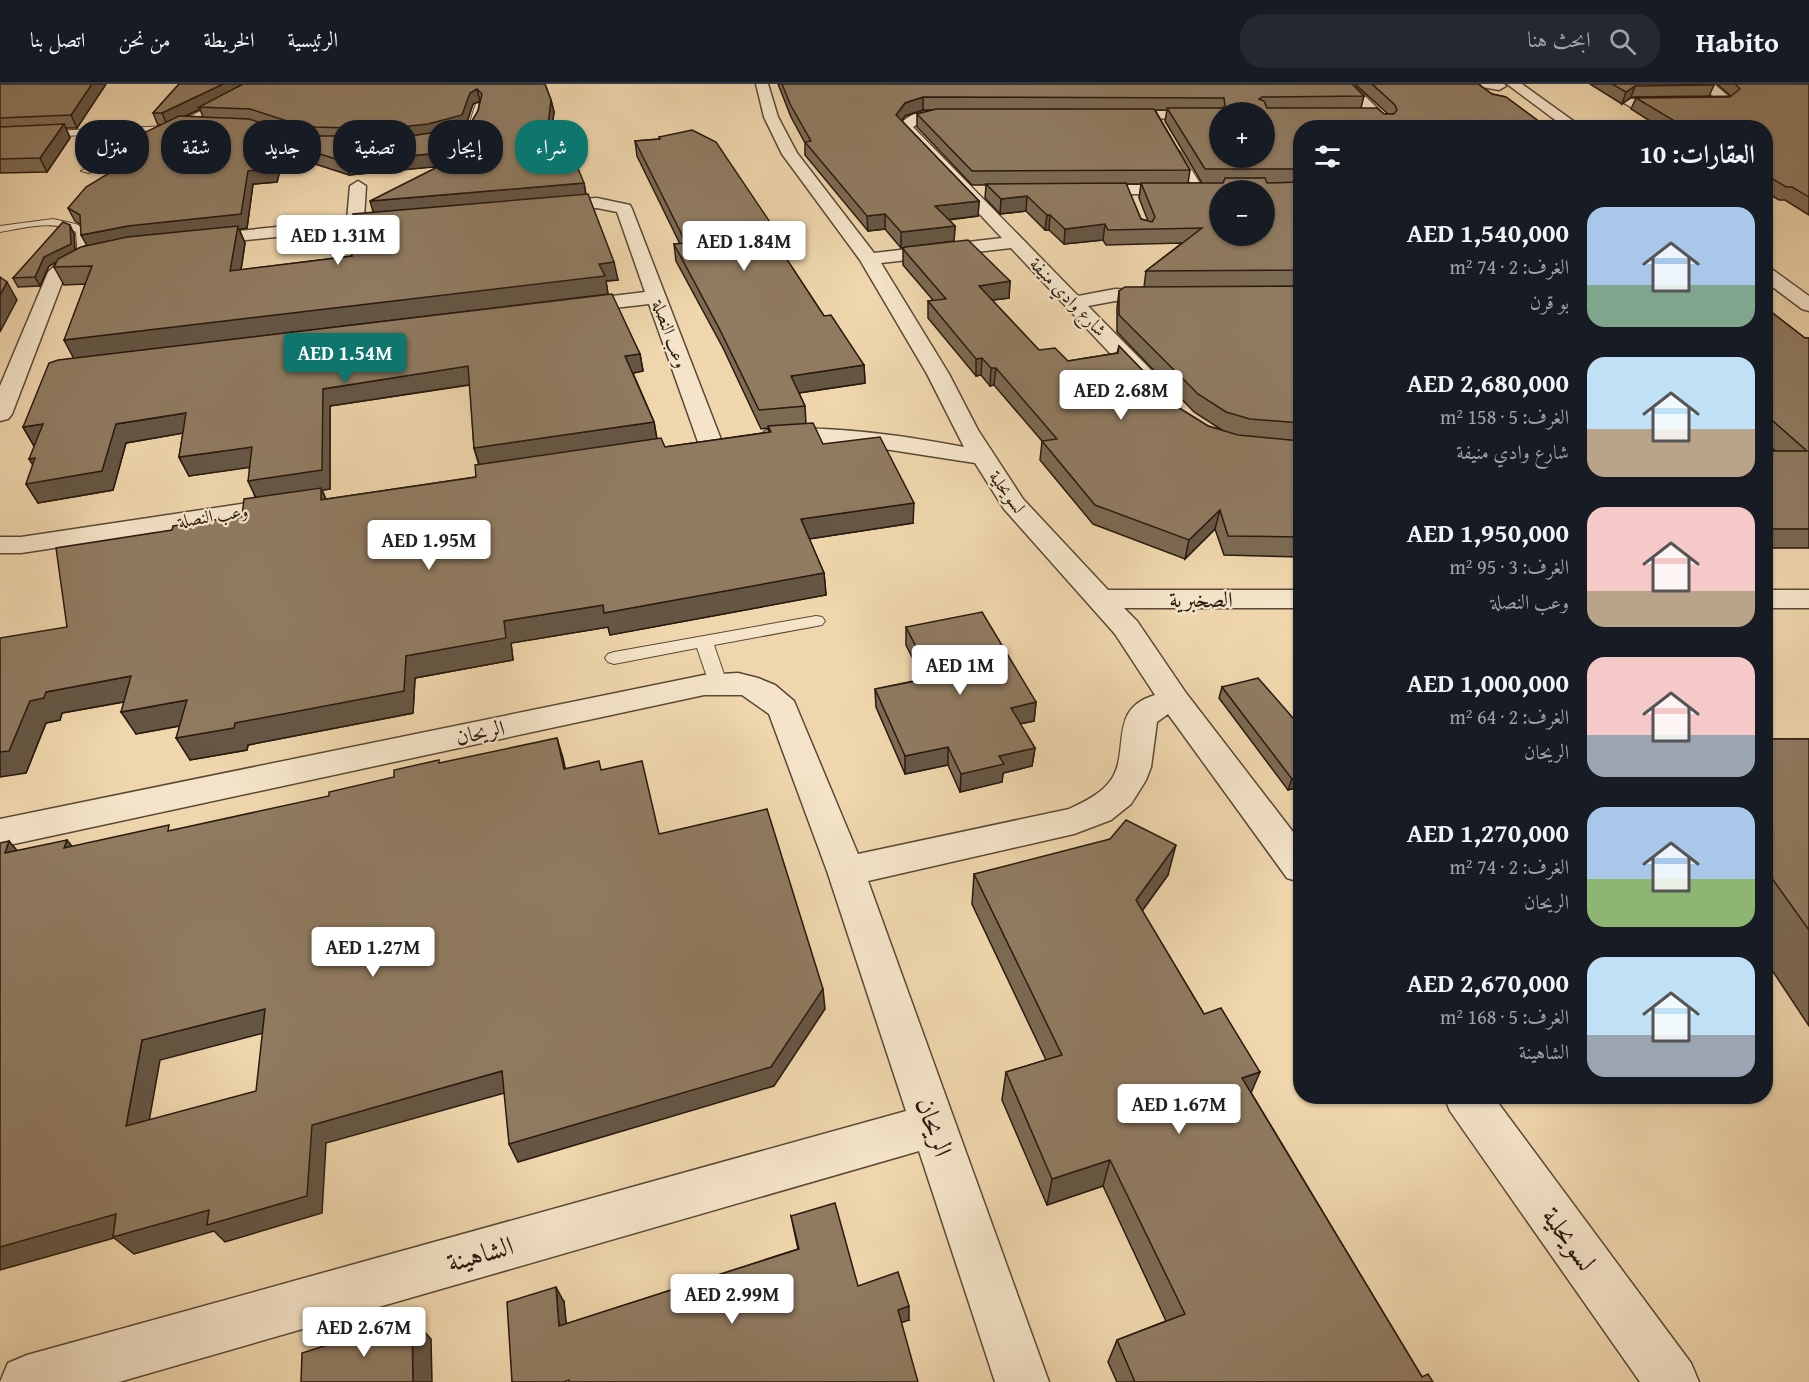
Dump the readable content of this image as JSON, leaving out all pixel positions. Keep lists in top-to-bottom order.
{
  "streets": {
    "street": [
      "شارع وادي منيفة",
      "وعب النصلة",
      "لسويحلية",
      "الصخبرية",
      "الريحان",
      "الشاهينة"
    ]
  },
  "crossings": [
    ["شارع وادي منيفة", "لسويحلية"],
    ["وعب النصلة", "لسويحلية"],
    ["لسويحلية", "الصخبرية"],
    ["الريحان", "الشاهينة"]
  ],
  "page": {
    "header": "Habito",
    "search": "ابحث هنا",
    "nav": [
      "الرئيسية",
      "الخريطة",
      "من نحن",
      "اتصل بنا"
    ],
    "map_buttons": ["+", "−"],
    "chip": [
      "شراء",
      "إيجار",
      "تصفية",
      "جديد",
      "شقة",
      "منزل"
    ],
    "heading": "العقارات: 10",
    "list": [
      {
        "name": "AED 1,540,000",
        "note": "الغرف: 2 · 74 m² · بو قرن"
      },
      {
        "name": "AED 2,680,000",
        "note": "الغرف: 5 · 158 m² · شارع وادي منيفة"
      },
      {
        "name": "AED 1,950,000",
        "note": "الغرف: 3 · 95 m² · وعب النصلة"
      },
      {
        "name": "AED 1,000,000",
        "note": "الغرف: 2 · 64 m² · الريحان"
      },
      {
        "name": "AED 1,270,000",
        "note": "الغرف: 2 · 74 m² · الريحان"
      },
      {
        "name": "AED 2,670,000",
        "note": "الغرف: 5 · 168 m² · الشاهينة"
      }
    ],
    "price": [
      "AED 1.31M",
      "AED 1.84M",
      "AED 1.54M",
      "AED 2.68M",
      "AED 1.95M",
      "AED 1M",
      "AED 1.27M",
      "AED 1.67M",
      "AED 2.99M",
      "AED 2.67M"
    ]
  }
}
